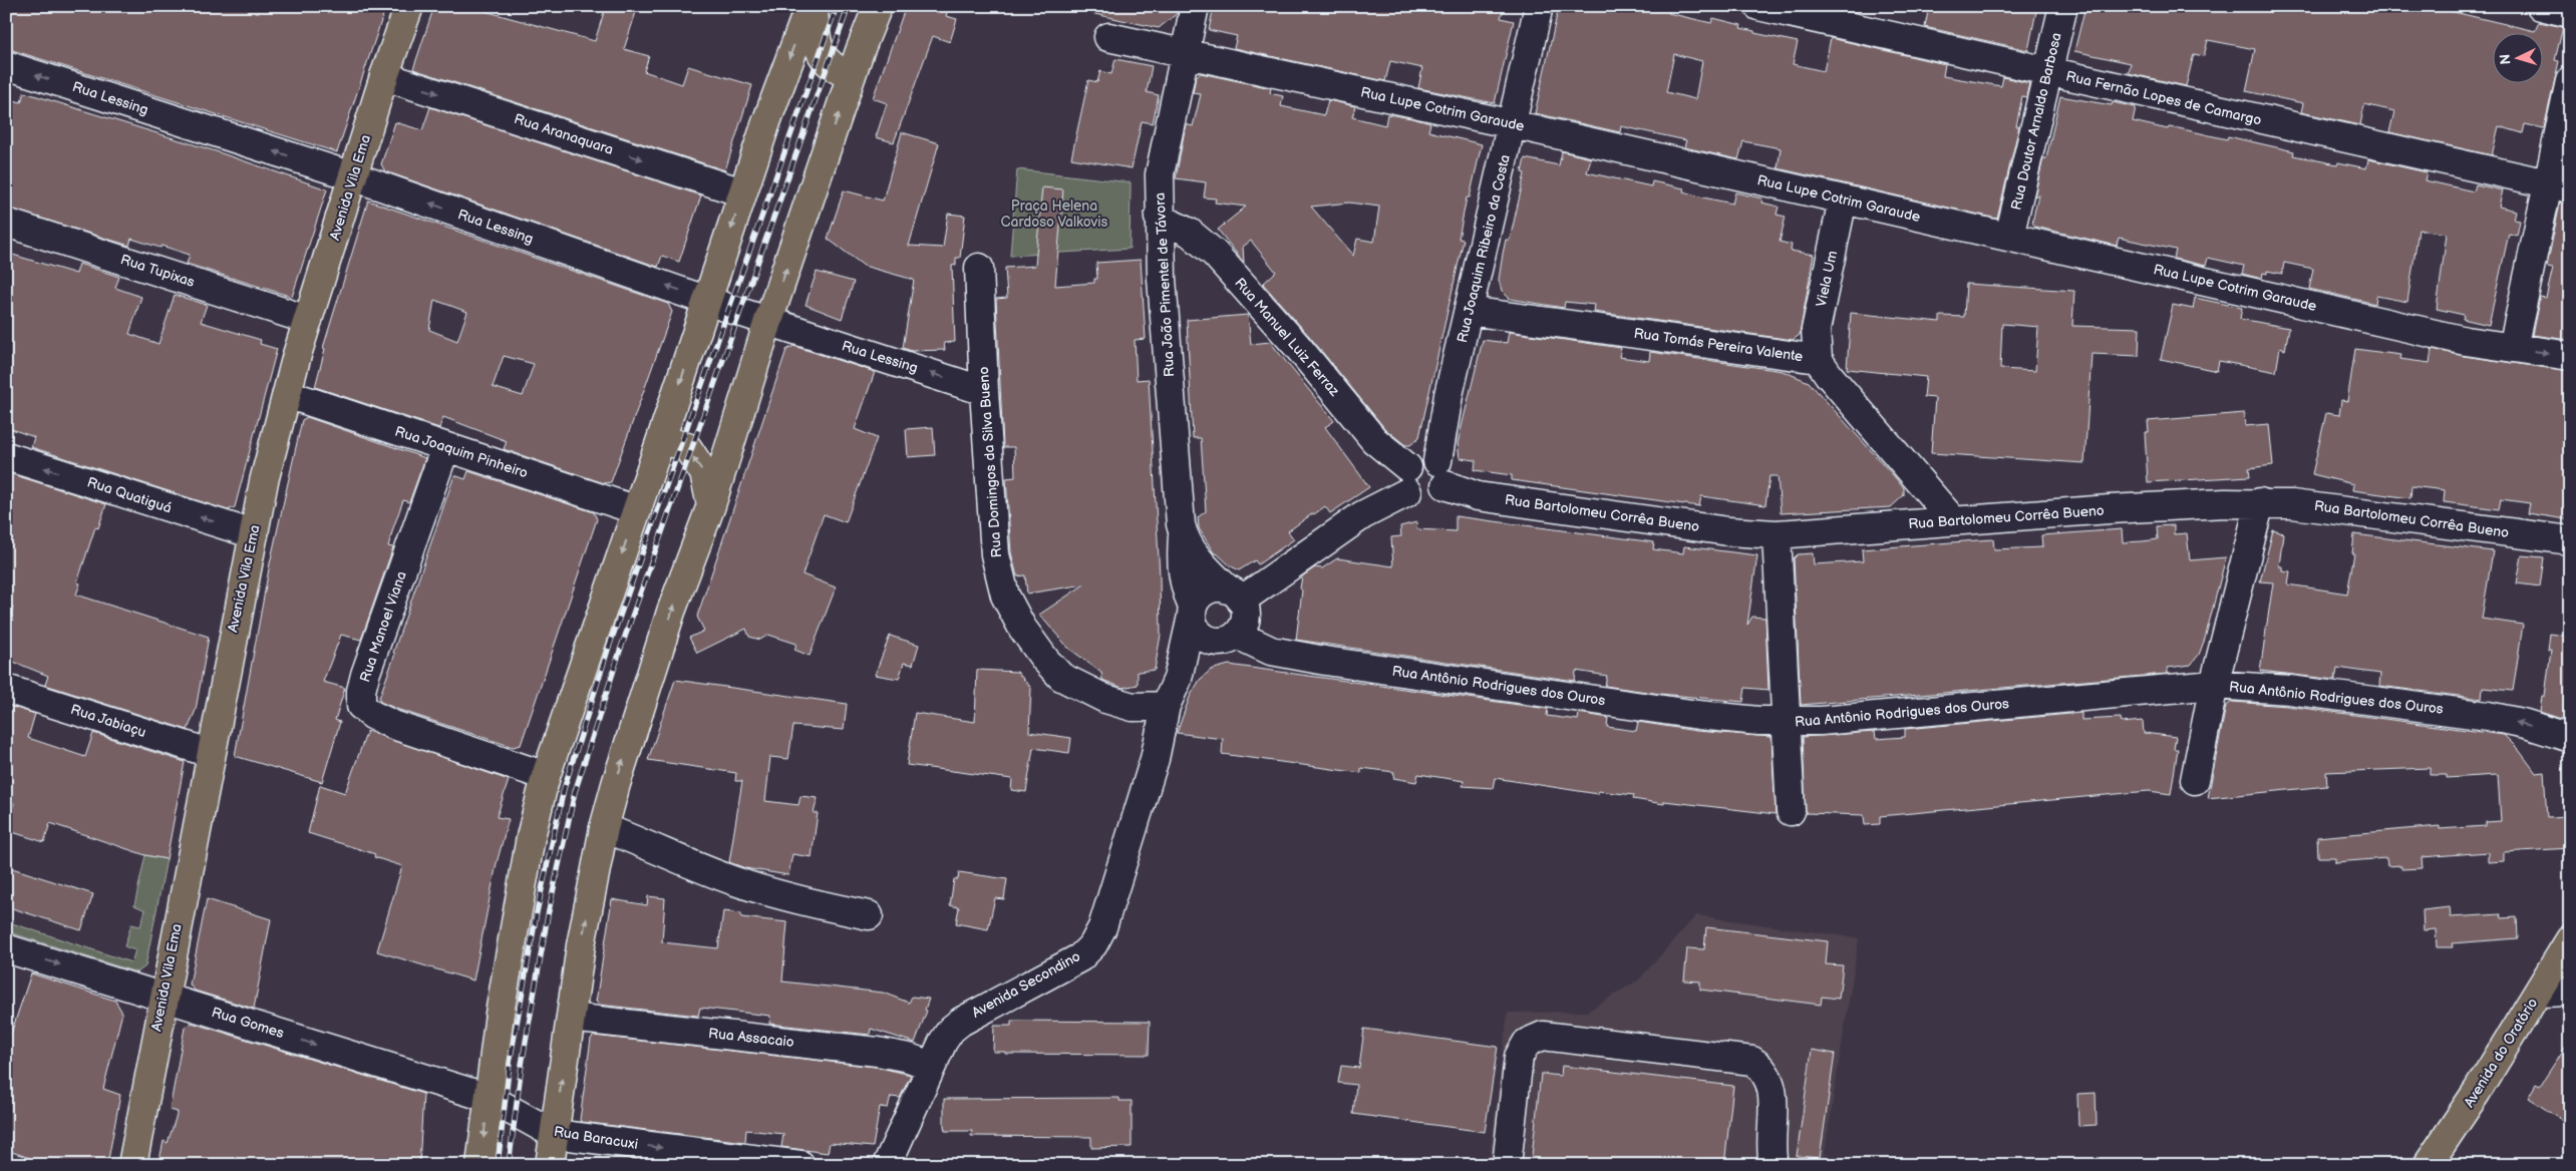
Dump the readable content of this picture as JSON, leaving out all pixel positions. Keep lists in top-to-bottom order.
{
  "streets": {
    "main road": ["Avenida Vila Ema", "Avenida do Oratório"],
    "street": [
      "Rua Lessing",
      "Rua Fernão Lopes de Camargo",
      "Rua Lupe Cotrim Garaude",
      "Rua Doutor Arnaldo Barbosa",
      "Rua Aranaquara",
      "Rua Joaquim Ribeiro da Costa",
      "Rua Tupixas",
      "Viela Um",
      "Rua João Pimentel de Távora",
      "Rua Manuel Luiz Ferraz",
      "Rua Tomás Pereira Valente",
      "Rua Joaquim Pinheiro",
      "Rua Domingos da Silva Bueno",
      "Rua Quatiguá",
      "Rua Bartolomeu Corrêa Bueno",
      "Rua Manoel Viana",
      "Rua Antônio Rodrigues dos Ouros",
      "Rua Jabiaçu",
      "Avenida Secondino",
      "Rua Gomes",
      "Rua Assacaio",
      "Rua Baracuxi"
    ]
  },
  "crossings": [
    ["Rua Lessing", "Avenida Vila Ema"],
    ["Rua Lessing", "Rua Domingos da Silva Bueno"],
    ["Rua Fernão Lopes de Camargo", "Rua Doutor Arnaldo Barbosa"],
    ["Rua Lupe Cotrim Garaude", "Rua Doutor Arnaldo Barbosa"],
    ["Rua Lupe Cotrim Garaude", "Rua Joaquim Ribeiro da Costa"],
    ["Rua Lupe Cotrim Garaude", "Viela Um"],
    ["Rua Lupe Cotrim Garaude", "Rua João Pimentel de Távora"],
    ["Rua Aranaquara", "Avenida Vila Ema"],
    ["Avenida Vila Ema", "Rua Tupixas"],
    ["Avenida Vila Ema", "Rua Joaquim Pinheiro"],
    ["Avenida Vila Ema", "Rua Quatiguá"],
    ["Avenida Vila Ema", "Rua Jabiaçu"],
    ["Avenida Vila Ema", "Rua Gomes"],
    ["Rua Joaquim Ribeiro da Costa", "Rua Manuel Luiz Ferraz"],
    ["Rua Joaquim Ribeiro da Costa", "Rua Tomás Pereira Valente"],
    ["Rua Joaquim Ribeiro da Costa", "Rua Bartolomeu Corrêa Bueno"],
    ["Viela Um", "Rua Tomás Pereira Valente"],
    ["Rua João Pimentel de Távora", "Rua Manuel Luiz Ferraz"],
    ["Rua João Pimentel de Távora", "Rua Antônio Rodrigues dos Ouros"],
    ["Rua Manuel Luiz Ferraz", "Rua Bartolomeu Corrêa Bueno"],
    ["Rua Tomás Pereira Valente", "Rua Bartolomeu Corrêa Bueno"],
    ["Rua Joaquim Pinheiro", "Rua Manoel Viana"],
    ["Rua Domingos da Silva Bueno", "Avenida Secondino"],
    ["Avenida Secondino", "Rua Assacaio"],
    ["Rua Gomes", "Rua Baracuxi"]
  ],
  "one_way": [
    "Rua Lessing",
    "Rua Aranaquara",
    "Rua Quatiguá",
    "Rua Gomes",
    "Rua Baracuxi"
  ],
  "parks": ["Praça Helena Cardoso Valkovis"],
  "north": "left"
}
